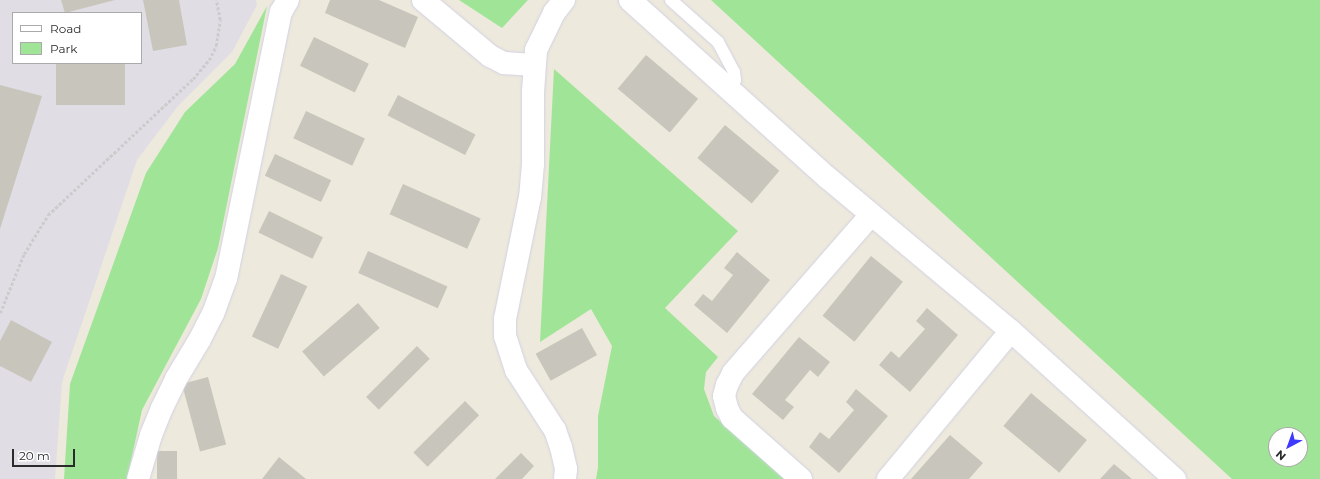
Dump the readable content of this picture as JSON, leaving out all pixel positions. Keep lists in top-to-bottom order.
{
  "legend": ["Road", "Park"],
  "scale_bar": "20 m",
  "north": "bottom left"
}
